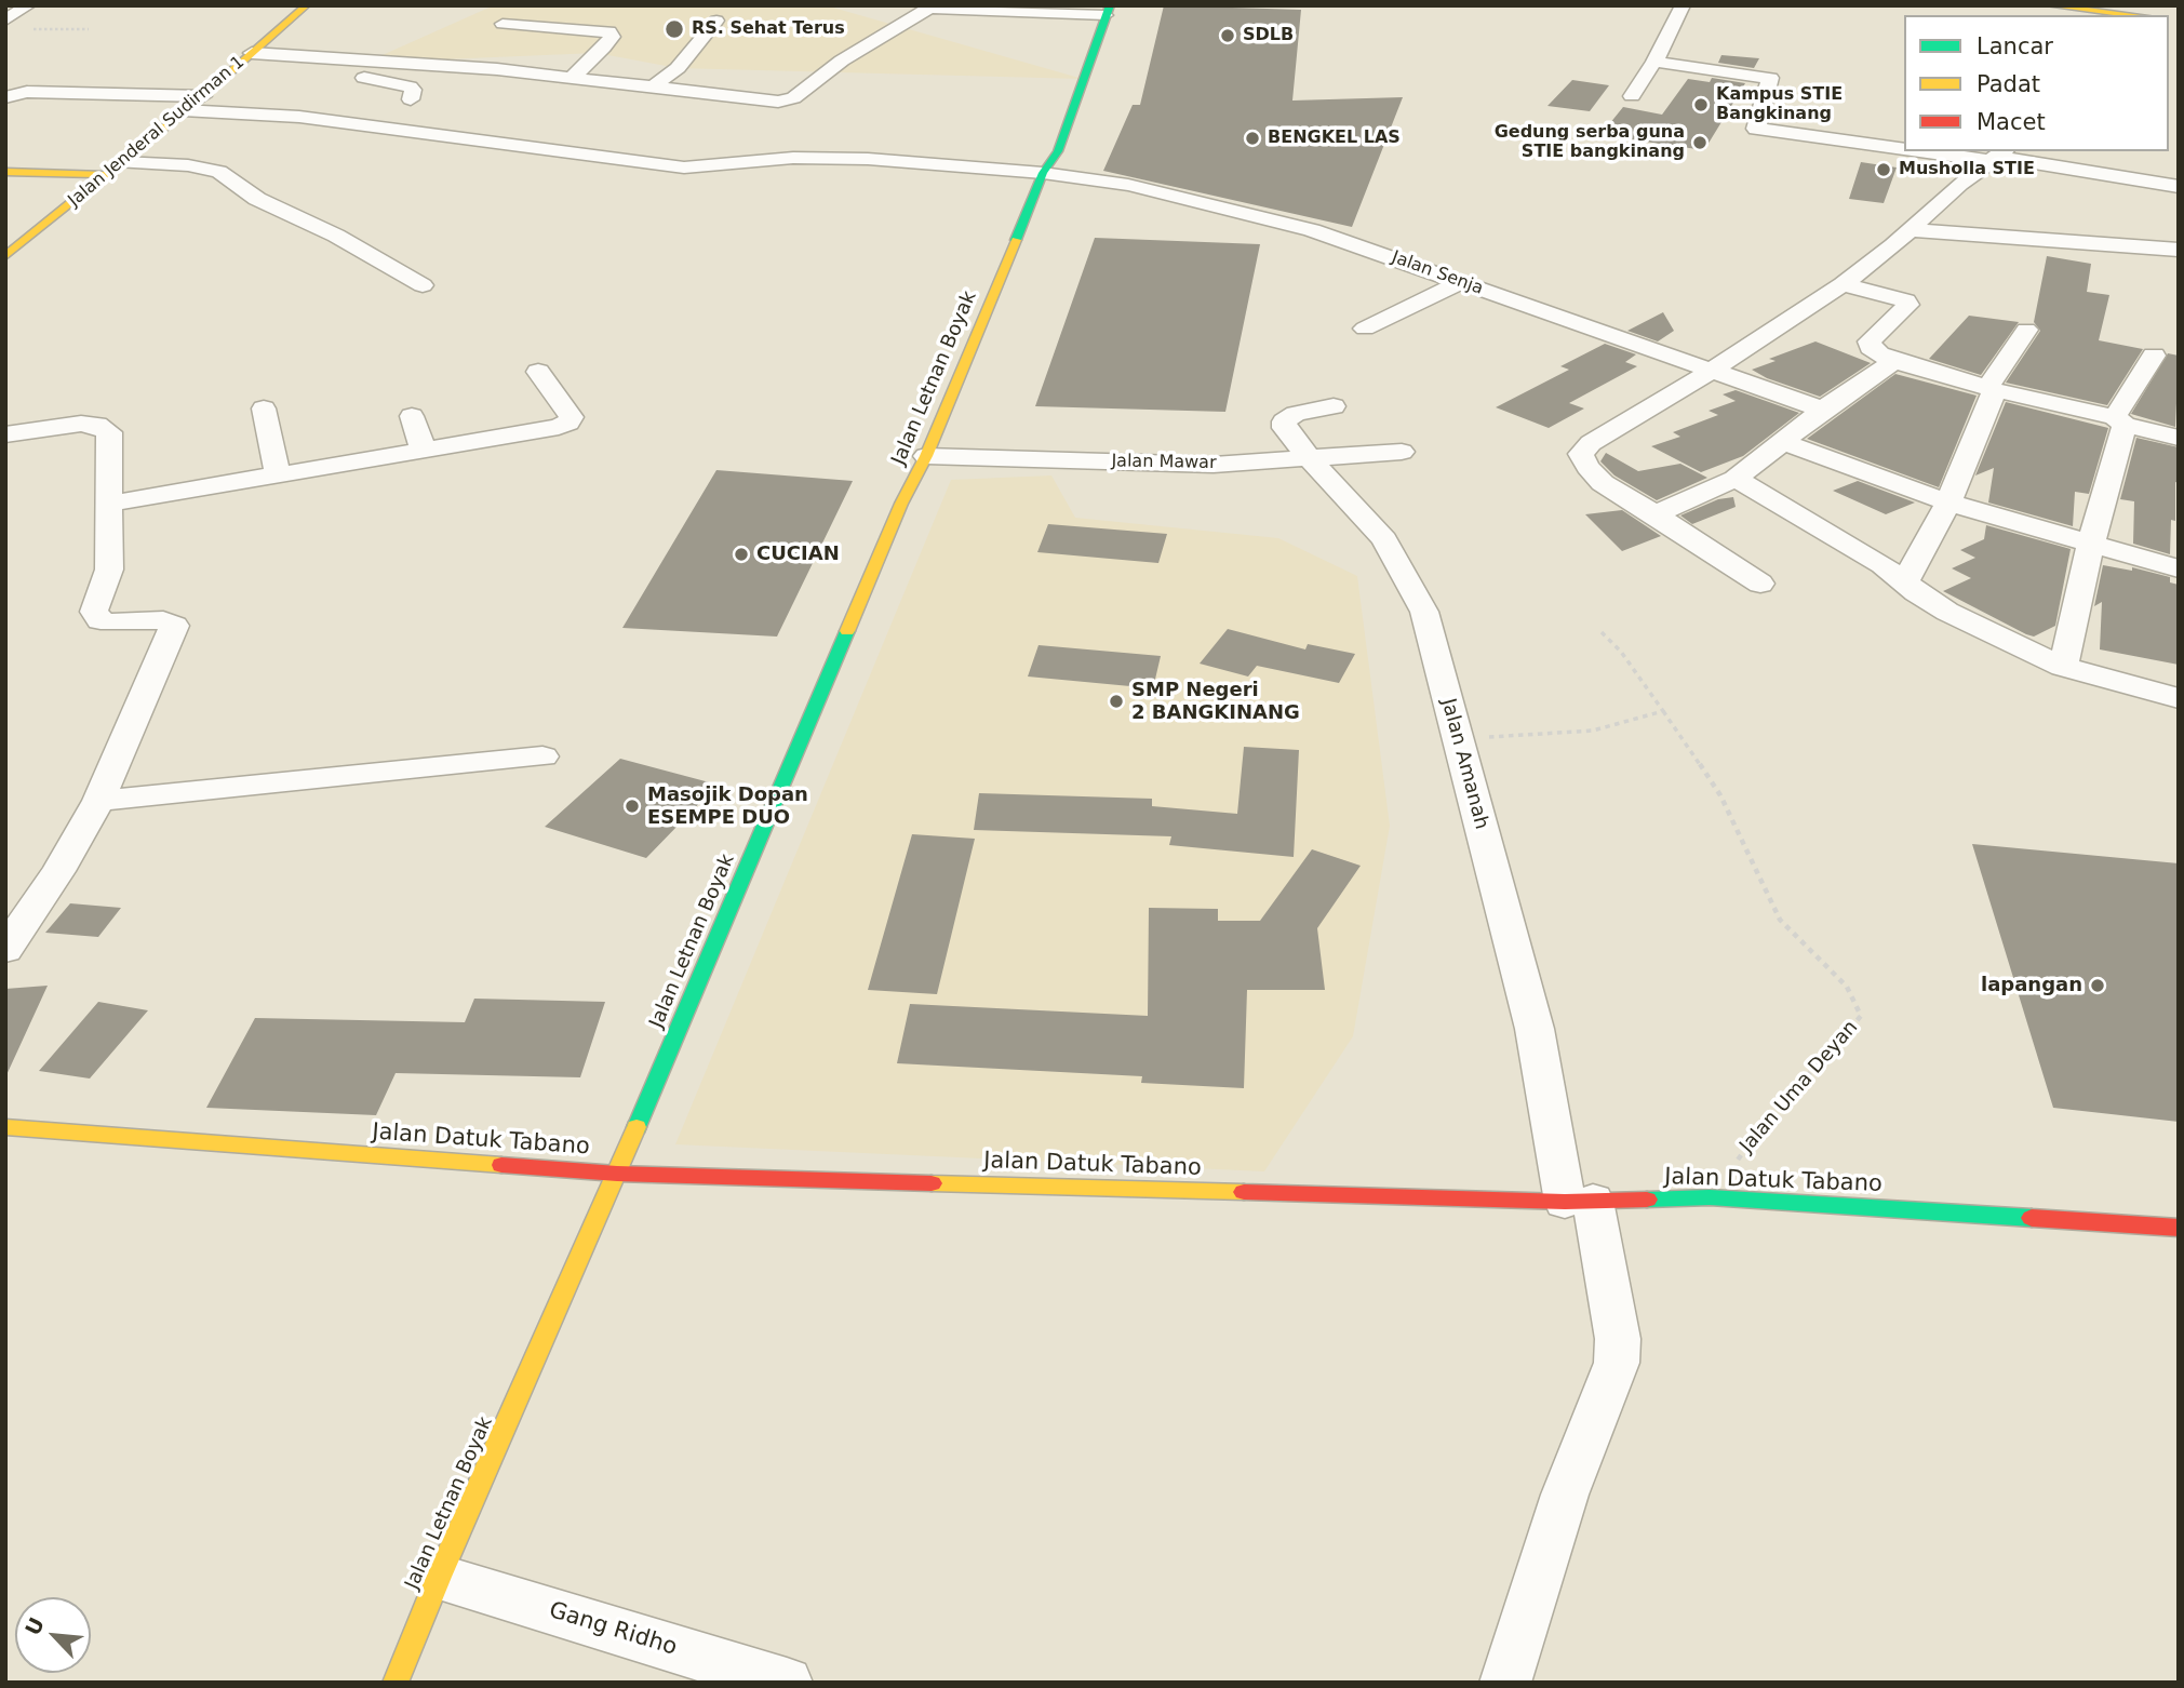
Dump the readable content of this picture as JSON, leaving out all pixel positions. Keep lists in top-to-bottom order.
{
  "streets": {
    "street": [
      "Jalan Jenderal Sudirman 1",
      "Jalan Senja",
      "Jalan Letnan Boyak",
      "Jalan Mawar",
      "Jalan Amanah",
      "Jalan Datuk Tabano",
      "Gang Ridho"
    ],
    "path": ["Jalan Uma Deyan"]
  },
  "crossings": [
    ["Jalan Jenderal Sudirman 1", "Jalan Senja"],
    ["Jalan Senja", "Jalan Letnan Boyak"],
    ["Jalan Letnan Boyak", "Jalan Mawar"],
    ["Jalan Letnan Boyak", "Jalan Datuk Tabano"],
    ["Jalan Letnan Boyak", "Gang Ridho"],
    ["Jalan Mawar", "Jalan Amanah"],
    ["Jalan Amanah", "Jalan Datuk Tabano"],
    ["Jalan Uma Deyan", "Jalan Datuk Tabano"]
  ],
  "places": [
    "RS. Sehat Terus",
    "SDLB",
    "Kampus STIE Bangkinang",
    "BENGKEL LAS",
    "Gedung serba guna STIE bangkinang",
    "Musholla STIE",
    "CUCIAN",
    "SMP Negeri 2 BANGKINANG",
    "Masojik Dopan ESEMPE DUO",
    "lapangan"
  ],
  "legend": ["Lancar", "Padat", "Macet"],
  "north": "top left"
}
